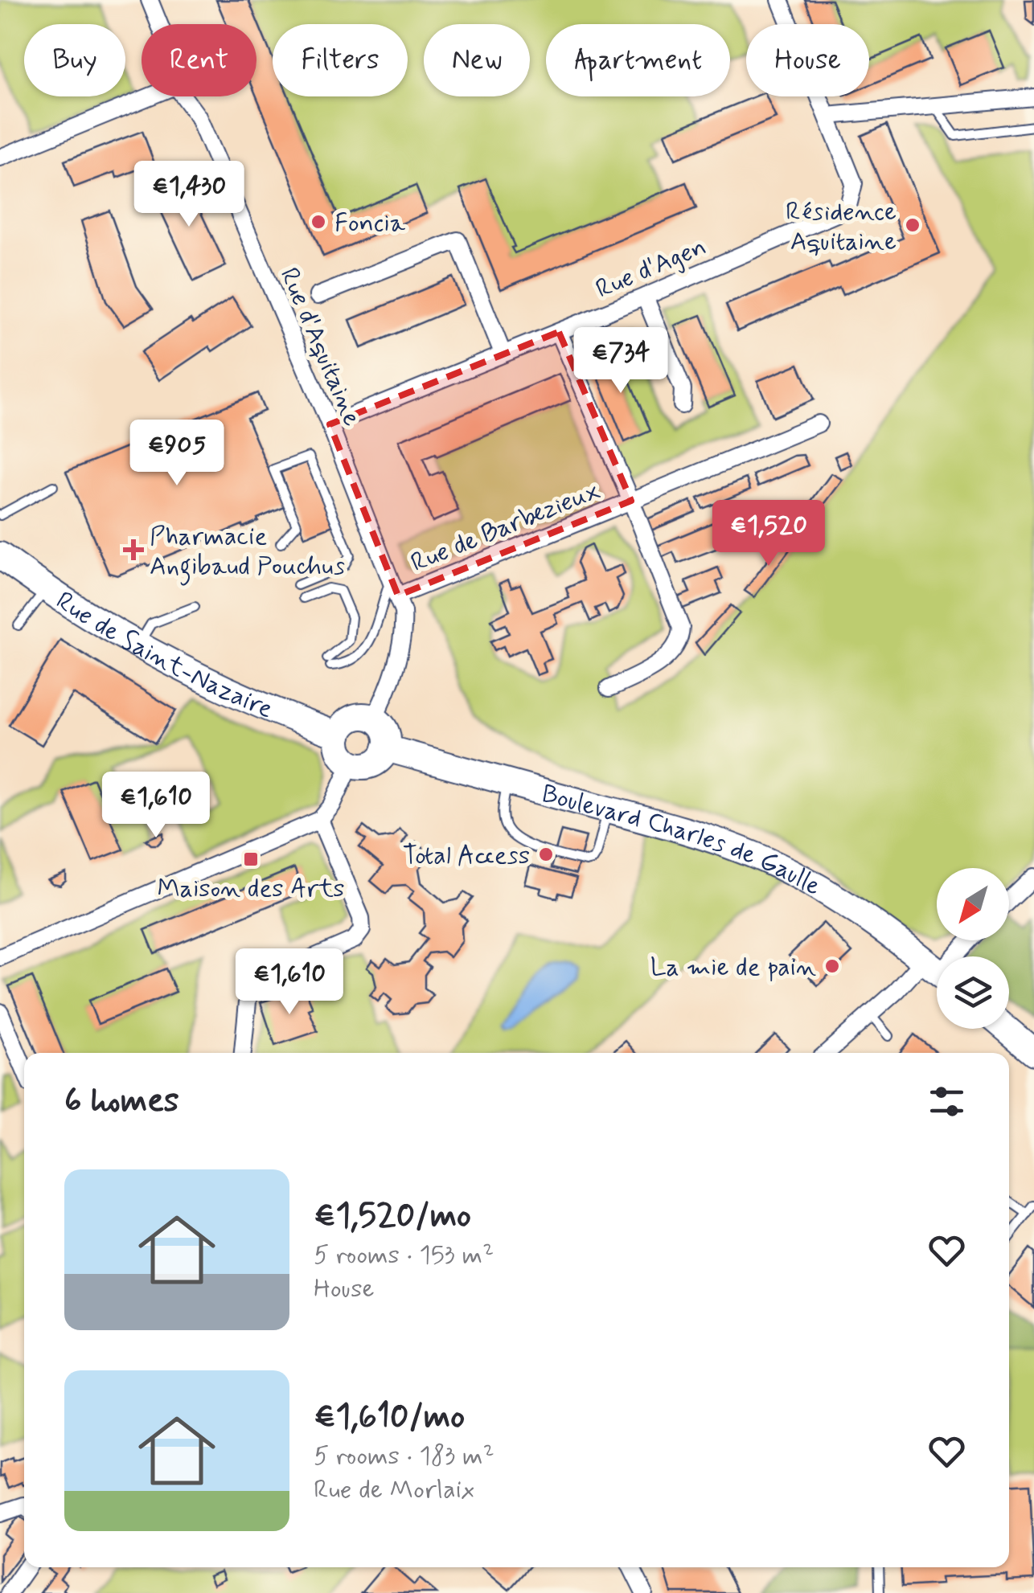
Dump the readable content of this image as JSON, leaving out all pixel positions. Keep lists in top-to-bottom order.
{
  "streets": {
    "main road": ["Rue de Saint-Nazaire", "Boulevard Charles de Gaulle"],
    "street": ["Rue d'Agen", "Rue d'Aquitaine", "Rue de Barbezieux"]
  },
  "crossings": [
    ["Rue d'Agen", "Rue d'Aquitaine"],
    ["Rue d'Aquitaine", "Rue de Barbezieux"],
    ["Rue d'Aquitaine", "Rue de Saint-Nazaire"],
    ["Rue d'Aquitaine", "Boulevard Charles de Gaulle"],
    ["Rue de Saint-Nazaire", "Boulevard Charles de Gaulle"]
  ],
  "places": {
    "other": [
      "Foncia",
      "Résidence Aquitaine",
      "Total Access",
      "La mie de pain"
    ],
    "health": ["Pharmacie Angibaud Pouchus"],
    "transit": ["Maison des Arts"]
  },
  "north": "bottom left",
  "page": {
    "chip": [
      "Buy",
      "Rent",
      "Filters",
      "New",
      "Apartment",
      "House"
    ],
    "price": [
      "€1,430",
      "€734",
      "€905",
      "€1,520",
      "€1,610",
      "€1,610"
    ],
    "heading": "6 homes",
    "list": [
      {
        "name": "€1,520/mo",
        "note": "5 rooms · 153 m² · House"
      },
      {
        "name": "€1,610/mo",
        "note": "5 rooms · 183 m² · Rue de Morlaix"
      }
    ]
  }
}
